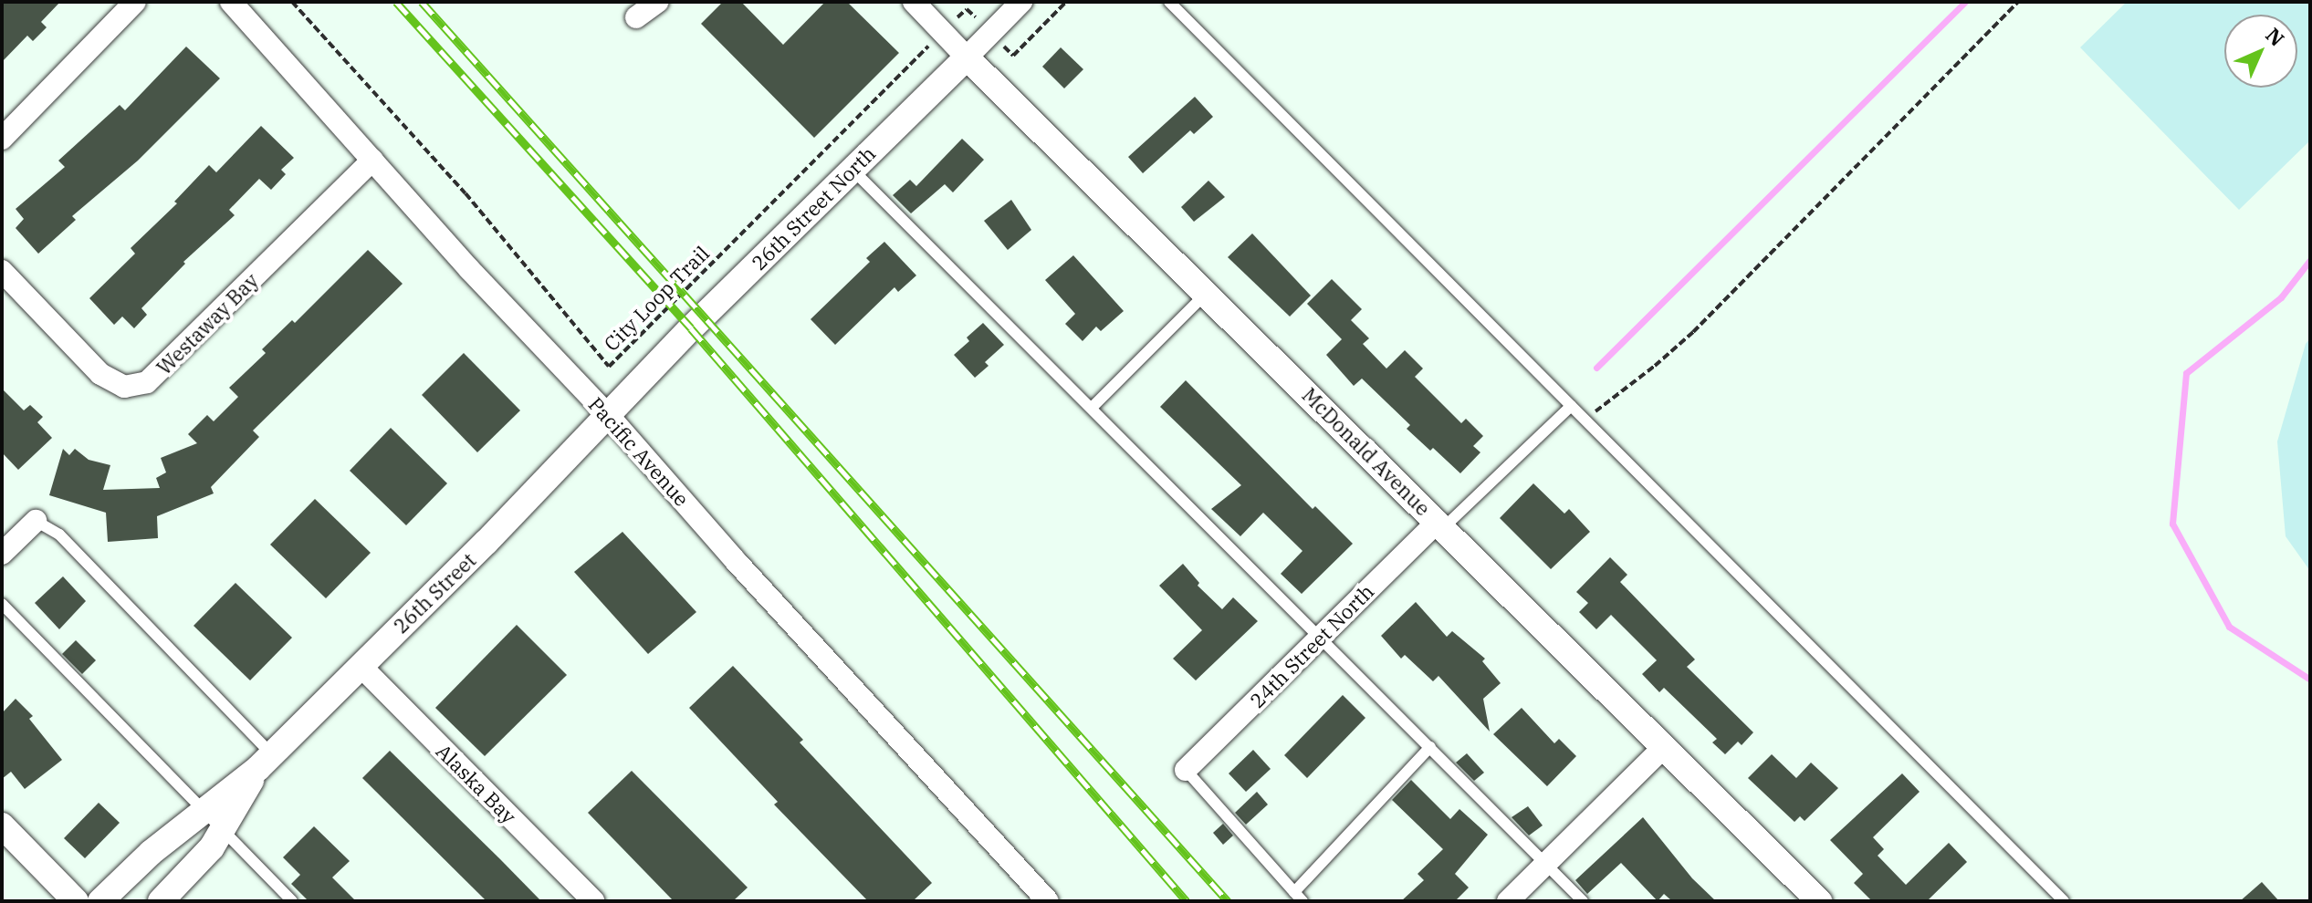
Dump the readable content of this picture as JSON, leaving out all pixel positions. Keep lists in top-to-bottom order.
{
  "streets": {
    "street": [
      "26th Street North",
      "Westaway Bay",
      "Pacific Avenue",
      "McDonald Avenue",
      "26th Street",
      "24th Street North",
      "Alaska Bay"
    ],
    "path": ["City Loop Trail"]
  },
  "crossings": [
    ["26th Street North", "City Loop Trail"],
    ["26th Street North", "Pacific Avenue"],
    ["26th Street North", "McDonald Avenue"],
    ["26th Street North", "26th Street"],
    ["City Loop Trail", "McDonald Avenue"],
    ["Westaway Bay", "Pacific Avenue"],
    ["Pacific Avenue", "26th Street"],
    ["McDonald Avenue", "24th Street North"],
    ["26th Street", "Alaska Bay"]
  ],
  "north": "top right"
}
